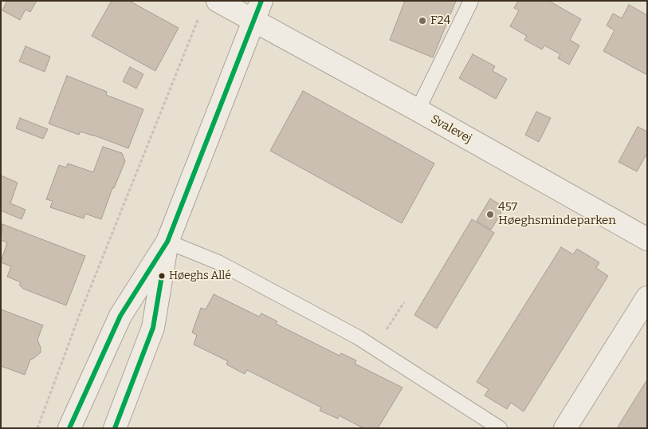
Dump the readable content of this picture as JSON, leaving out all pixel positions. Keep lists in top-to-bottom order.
{
  "streets": {
    "street": ["Svalevej"]
  },
  "places": ["F24", "457 Høeghsmindeparken", "Høeghs Allé"]
}
